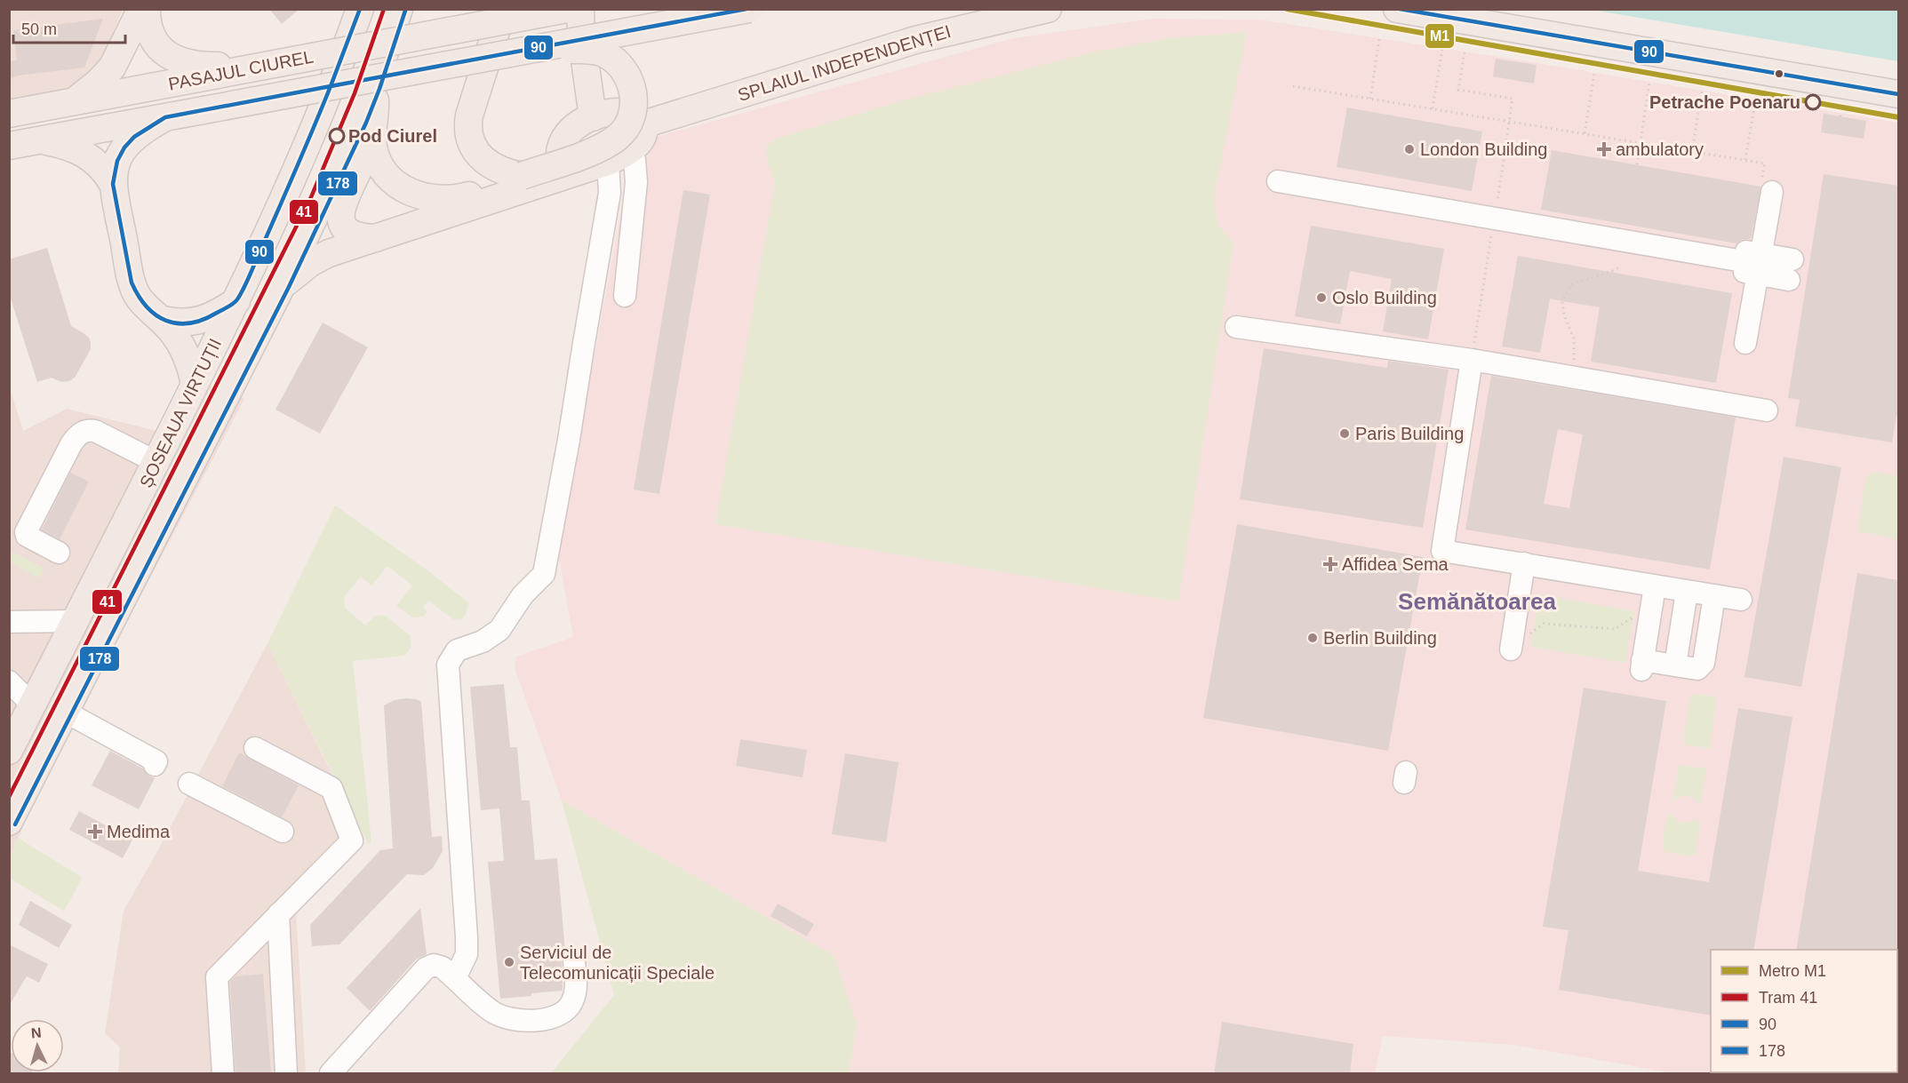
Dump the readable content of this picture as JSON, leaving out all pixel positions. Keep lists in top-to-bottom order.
{
  "streets": {
    "main road": ["SPLAIUL INDEPENDENȚEI", "PASAJUL CIUREL", "ȘOSEAUA VIRTUȚII"]
  },
  "districts": ["Semănătoarea"],
  "places": {
    "other": [
      "Petrache Poenaru",
      "Pod Ciurel",
      "London Building",
      "Oslo Building",
      "Paris Building",
      "Berlin Building",
      "Serviciul de Telecomunicații Speciale"
    ],
    "health": ["ambulatory", "Affidea Sema", "Medima"]
  },
  "lines": [
    "metro line M1",
    "tram line 41",
    "transit line 90",
    "transit line 178"
  ],
  "legend": [
    "Metro M1",
    "Tram 41",
    "90",
    "178"
  ],
  "scale_bar": "50 m",
  "north": "top"
}
